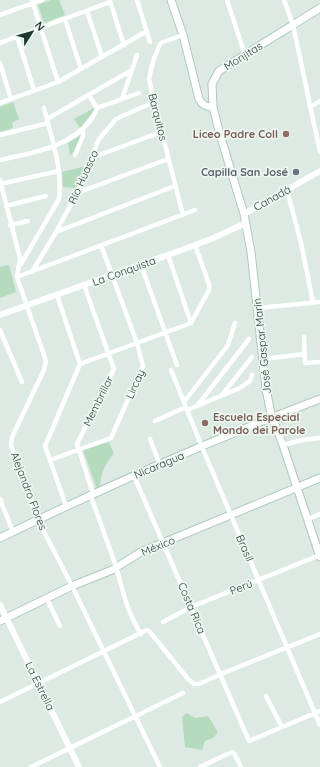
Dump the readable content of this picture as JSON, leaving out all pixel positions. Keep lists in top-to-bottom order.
{
  "streets": {
    "main road": [
      "Monjitas",
      "José Gaspar Marín",
      "Nicaragua",
      "México"
    ],
    "street": [
      "Barquitos",
      "Río Huasco",
      "Canadá",
      "La Conquista",
      "Lircay",
      "Membrillar",
      "Alejandro Flores",
      "Brasil",
      "Perú",
      "Costa Rica",
      "La Estrella"
    ]
  },
  "crossings": [
    ["Monjitas", "José Gaspar Marín"],
    ["Barquitos", "Río Huasco"],
    ["Canadá", "José Gaspar Marín"],
    ["La Conquista", "José Gaspar Marín"],
    ["La Conquista", "Lircay"],
    ["La Conquista", "Membrillar"],
    ["La Conquista", "Alejandro Flores"],
    ["José Gaspar Marín", "Nicaragua"],
    ["José Gaspar Marín", "México"],
    ["José Gaspar Marín", "Brasil"],
    ["José Gaspar Marín", "Perú"],
    ["Lircay", "Membrillar"],
    ["Nicaragua", "Alejandro Flores"],
    ["Nicaragua", "Brasil"],
    ["Nicaragua", "Costa Rica"],
    ["Alejandro Flores", "México"],
    ["México", "Brasil"],
    ["México", "Costa Rica"],
    ["México", "La Estrella"],
    ["Brasil", "Perú"],
    ["Perú", "Costa Rica"]
  ],
  "places": ["Liceo Padre Coll", "Capilla San José", "Escuela Especial Mondo dei Parole"],
  "north": "top right"
}
